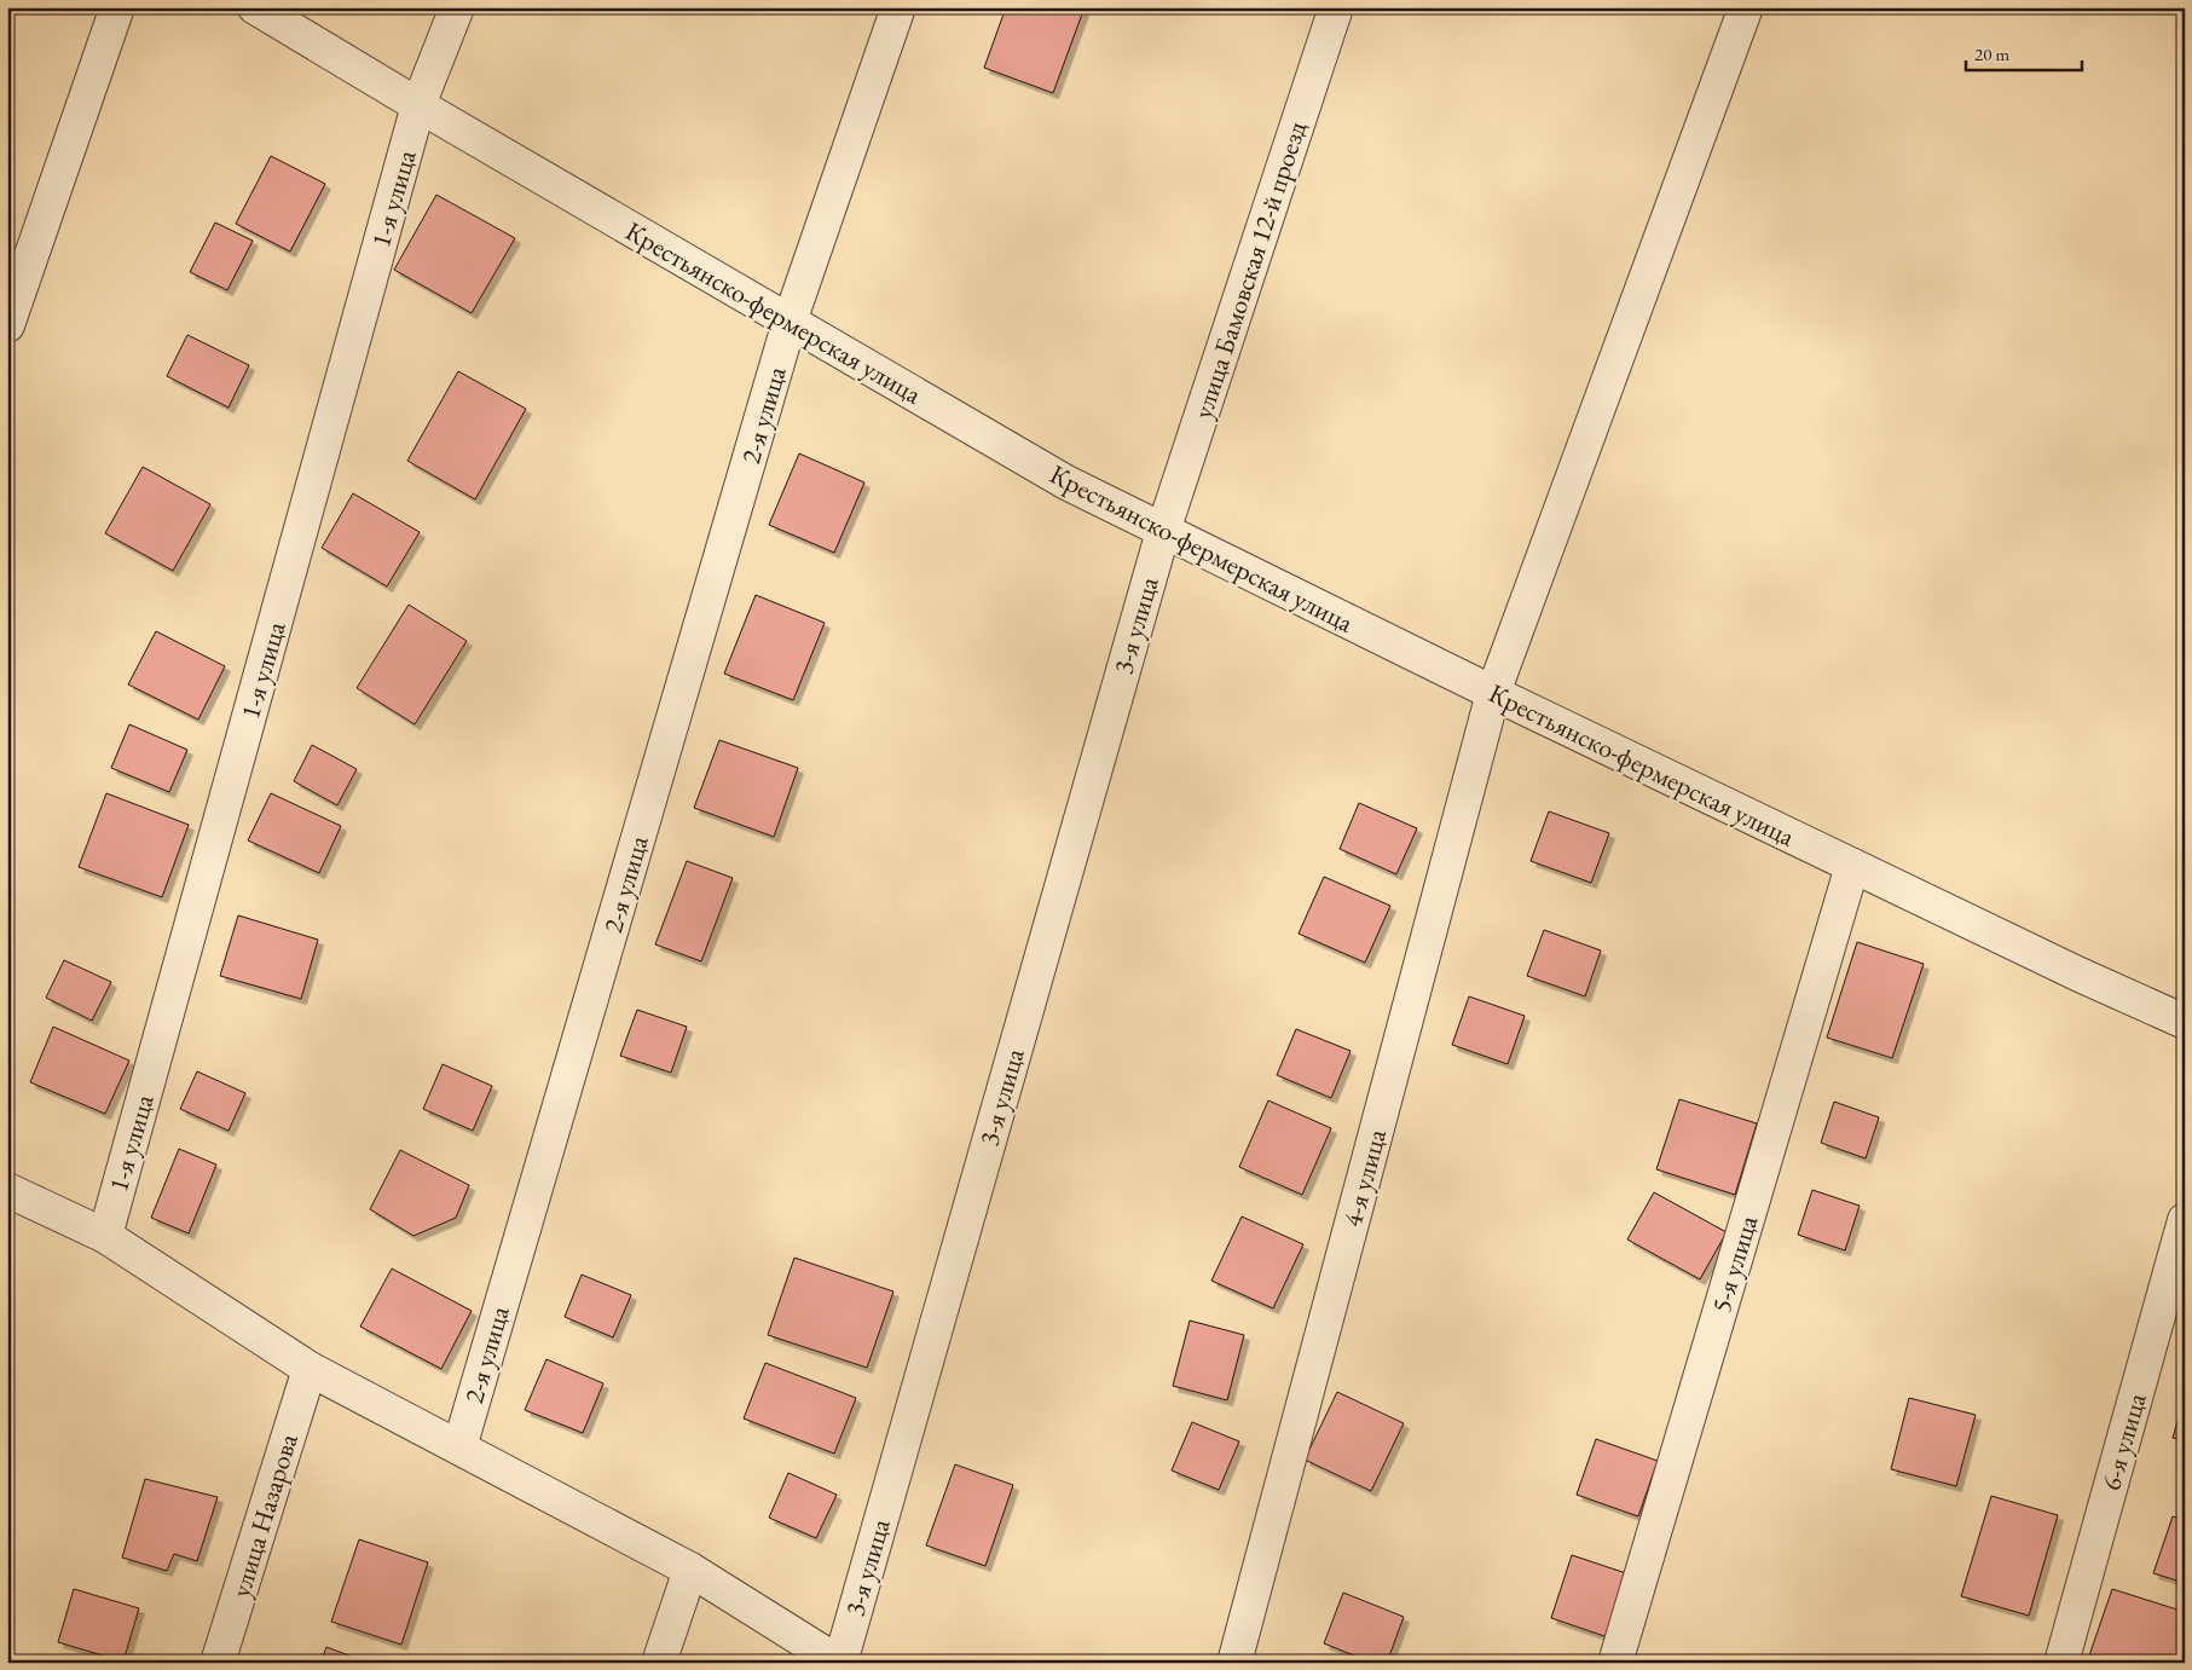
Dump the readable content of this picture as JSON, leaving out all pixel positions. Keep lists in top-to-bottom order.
{
  "streets": {
    "street": [
      "1-я улица",
      "улица Бамовская 12-й проезд",
      "Крестьянско-фермерская улица",
      "2-я улица",
      "3-я улица",
      "4-я улица",
      "5-я улица",
      "6-я улица",
      "улица Назарова"
    ]
  },
  "crossings": [
    ["1-я улица", "Крестьянско-фермерская улица"],
    ["улица Бамовская 12-й проезд", "Крестьянско-фермерская улица"],
    ["улица Бамовская 12-й проезд", "3-я улица"],
    ["Крестьянско-фермерская улица", "2-я улица"],
    ["Крестьянско-фермерская улица", "3-я улица"],
    ["Крестьянско-фермерская улица", "4-я улица"],
    ["Крестьянско-фермерская улица", "5-я улица"]
  ],
  "scale_bar": "20 m"
}
